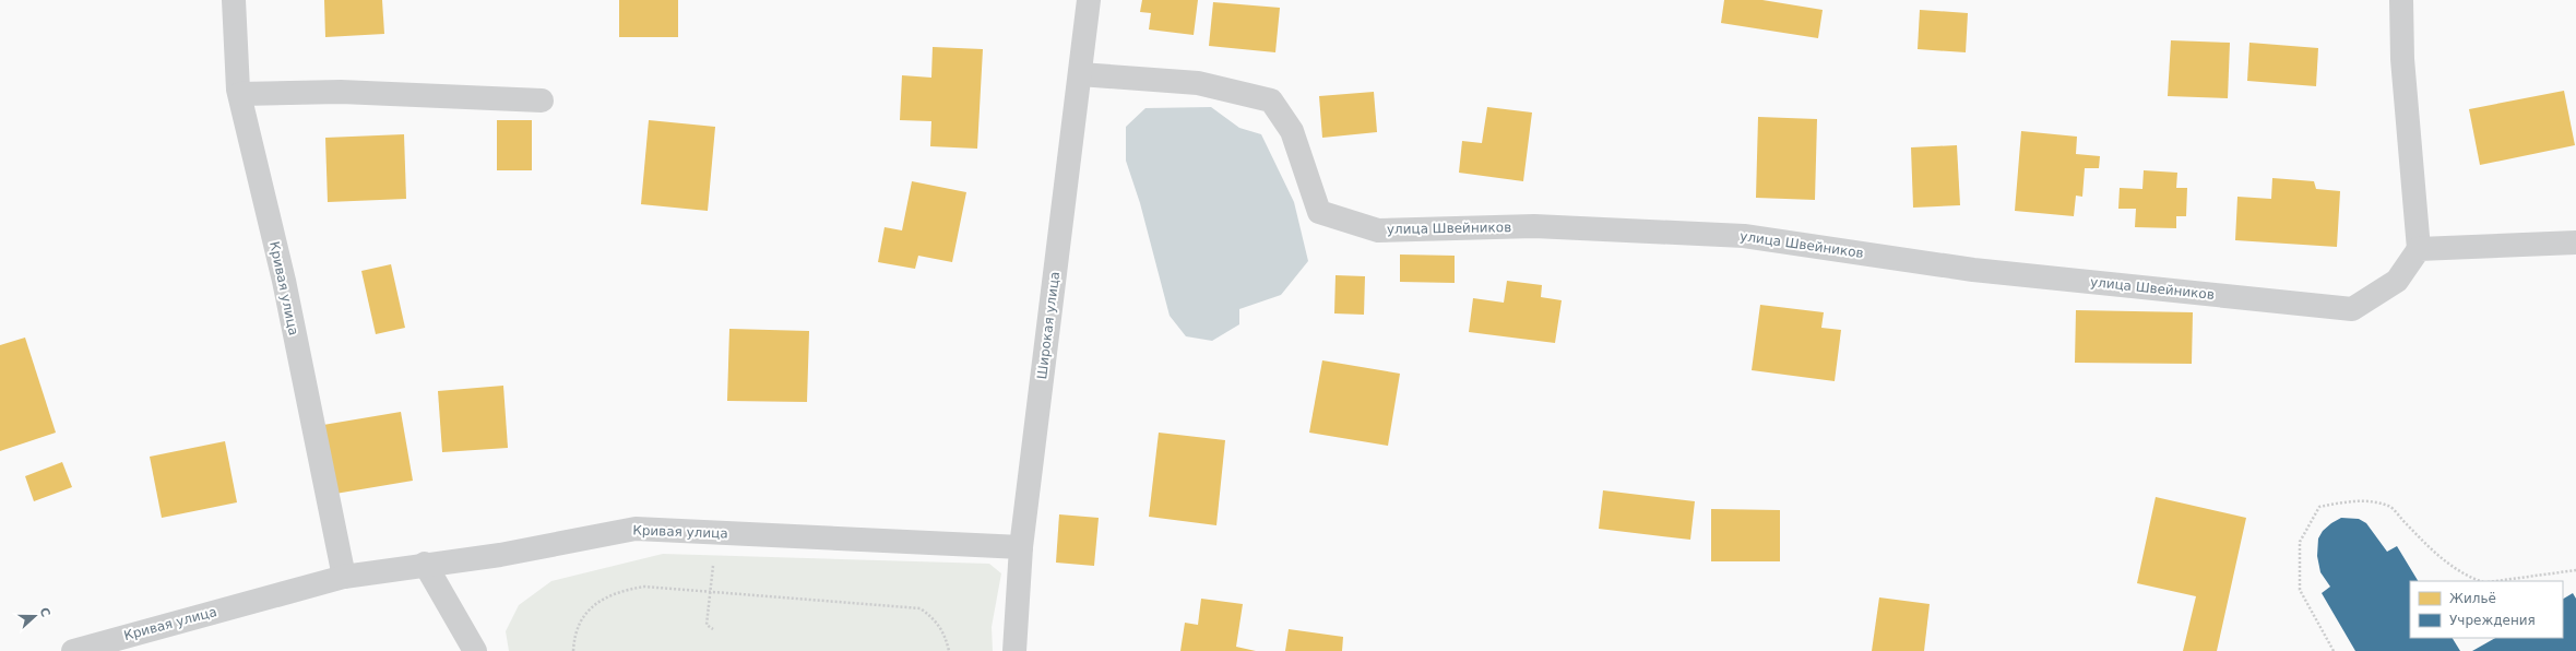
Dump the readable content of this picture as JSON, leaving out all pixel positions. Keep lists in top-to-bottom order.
{
  "streets": {
    "street": ["улица Швейников", "Кривая улица", "Широкая улица"]
  },
  "crossings": [
    ["улица Швейников", "Широкая улица"],
    ["Кривая улица", "Широкая улица"]
  ],
  "legend": ["Жильё", "Учреждения"],
  "north": "right"
}
